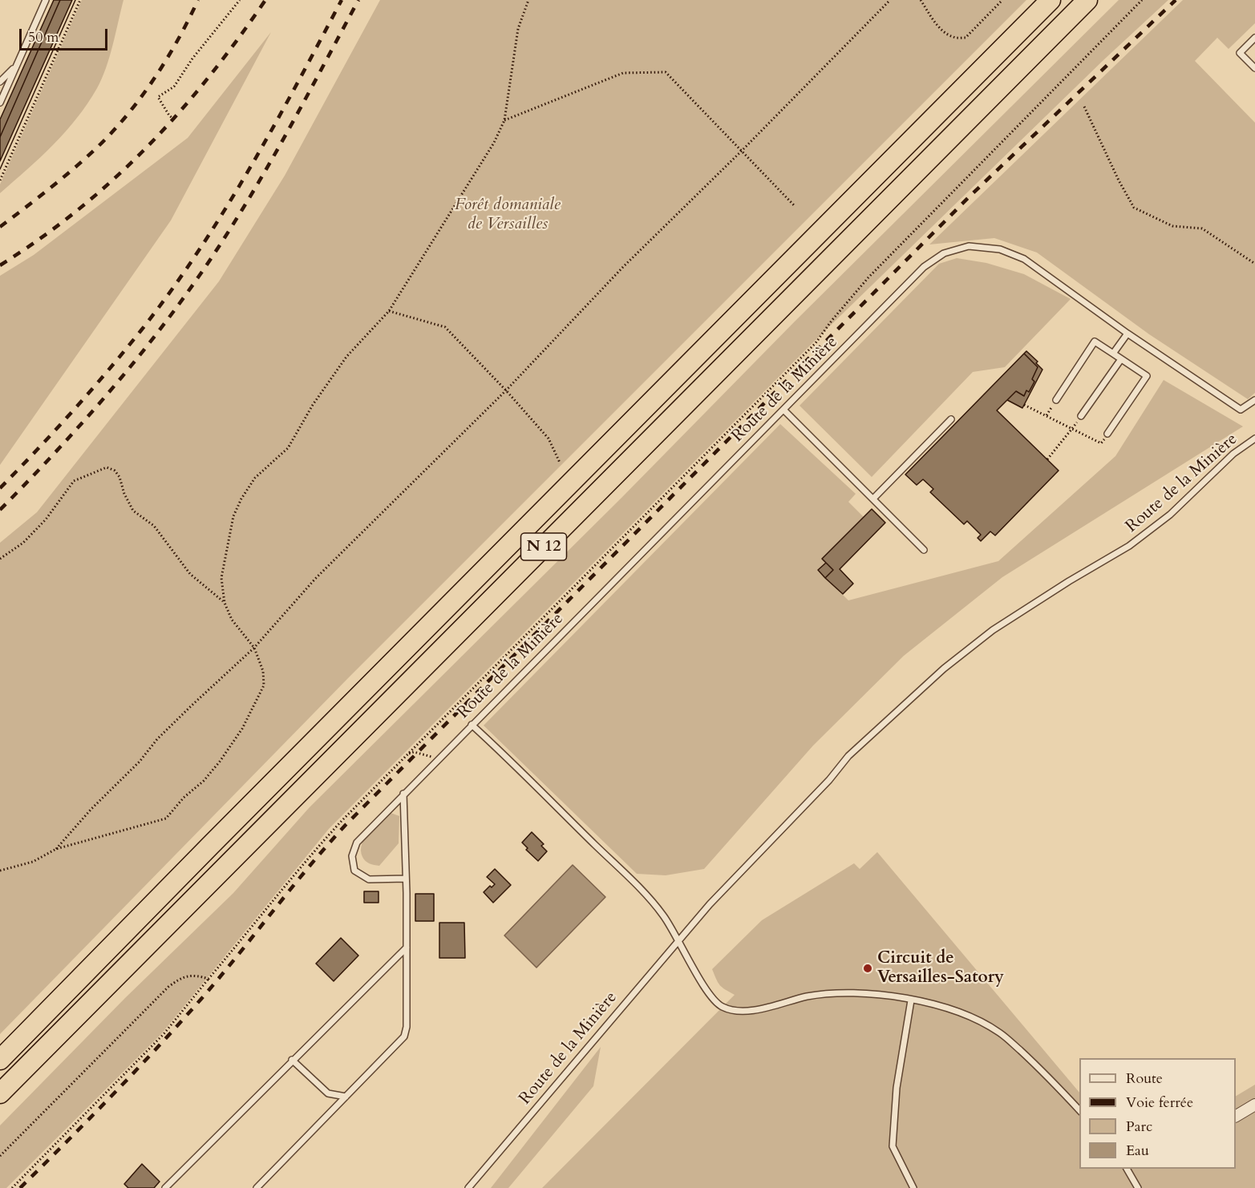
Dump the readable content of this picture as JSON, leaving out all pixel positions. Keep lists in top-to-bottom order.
{
  "streets": {
    "highway": ["N 12"],
    "lane": ["Route de la Minière"]
  },
  "parks": ["Forêt domaniale de Versailles"],
  "places": ["Circuit de Versailles-Satory"],
  "legend": [
    "Route",
    "Voie ferrée",
    "Parc",
    "Eau"
  ],
  "scale_bar": "50 m"
}
